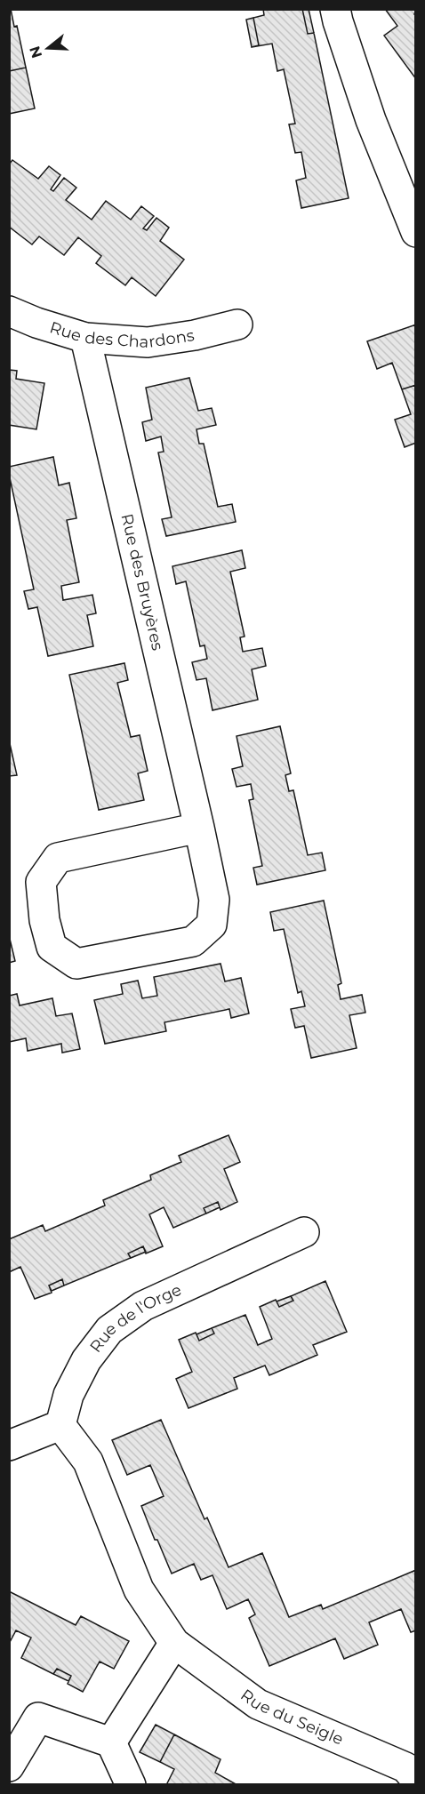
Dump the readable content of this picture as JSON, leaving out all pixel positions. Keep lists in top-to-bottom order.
{
  "streets": {
    "street": [
      "Rue des Chardons",
      "Rue des Bruyères",
      "Rue de l'Orge",
      "Rue du Seigle"
    ]
  },
  "crossings": [
    ["Rue des Chardons", "Rue des Bruyères"],
    ["Rue de l'Orge", "Rue du Seigle"]
  ],
  "north": "left"
}
